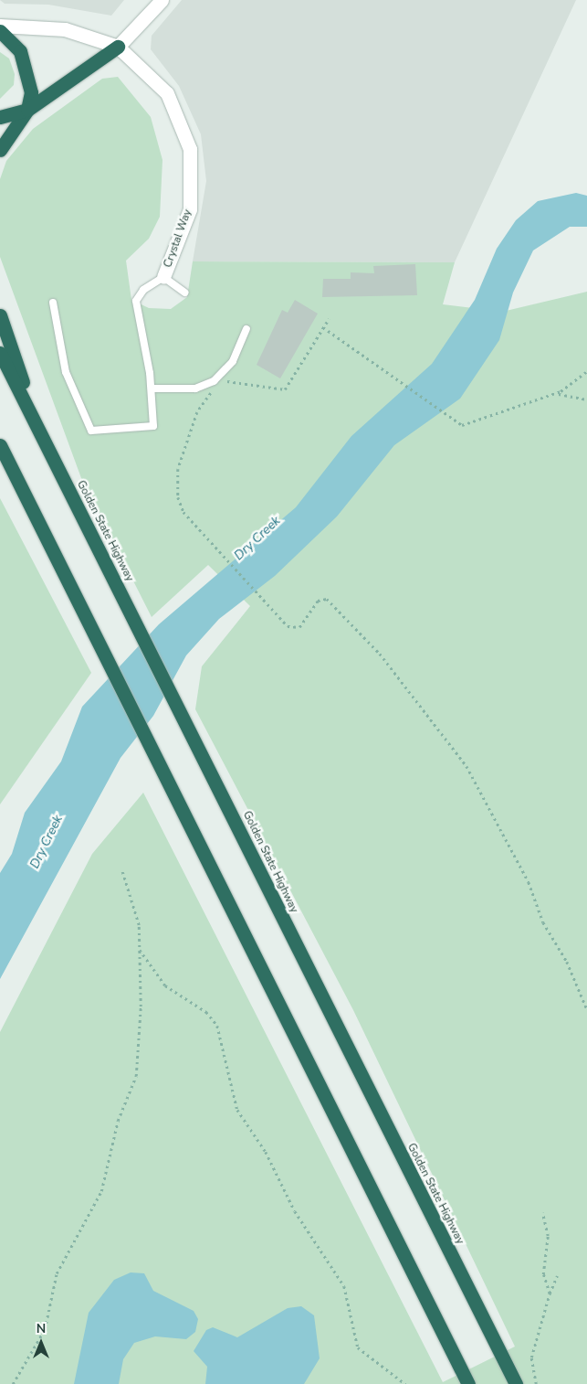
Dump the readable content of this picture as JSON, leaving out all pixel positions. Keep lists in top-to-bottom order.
{
  "streets": {
    "highway": ["Golden State Highway"],
    "street": ["Crystal Way"]
  },
  "water": ["Dry Creek"],
  "north": "top"
}
